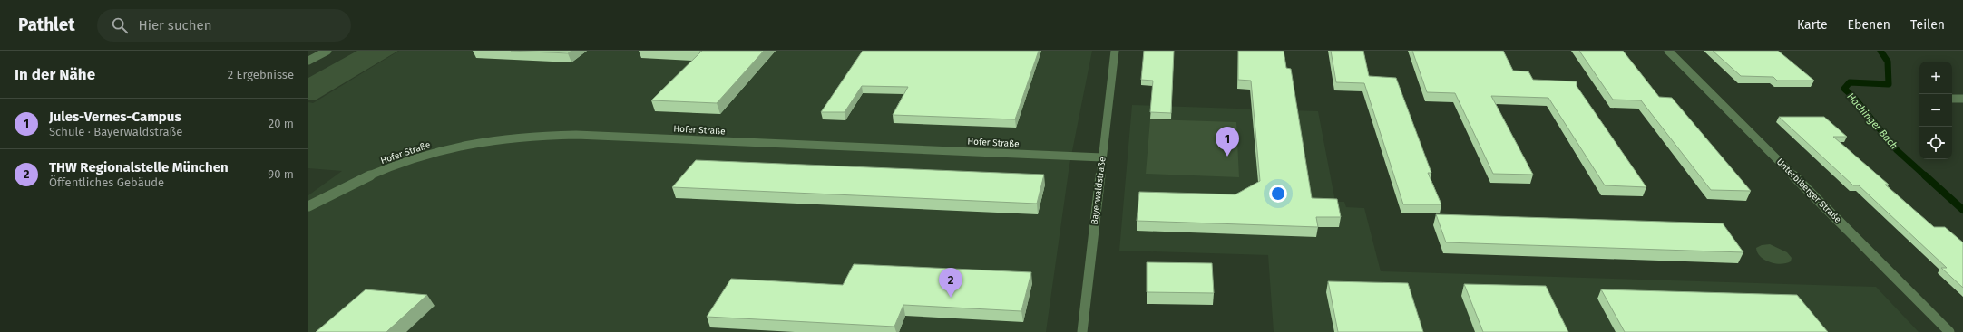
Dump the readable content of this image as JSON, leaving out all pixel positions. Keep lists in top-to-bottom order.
{
  "streets": {
    "street": ["Hofer Straße", "Bayerwaldstraße", "Unterbiberger Straße"]
  },
  "crossings": [
    ["Hofer Straße", "Bayerwaldstraße"]
  ],
  "water": ["Hachinger Bach"],
  "page": {
    "header": "Pathlet",
    "search": "Hier suchen",
    "nav": ["Karte", "Ebenen", "Teilen"],
    "heading": ["In der Nähe", "2 Ergebnisse"],
    "map_buttons": ["+", "−"],
    "list": [
      {
        "mark": "1",
        "name": "Jules-Vernes-Campus",
        "note": "Schule · Bayerwaldstraße",
        "value": "20 m"
      },
      {
        "mark": "2",
        "name": "THW Regionalstelle München",
        "note": "Öffentliches Gebäude",
        "value": "90 m"
      }
    ],
    "pins": ["1", "2"]
  }
}
